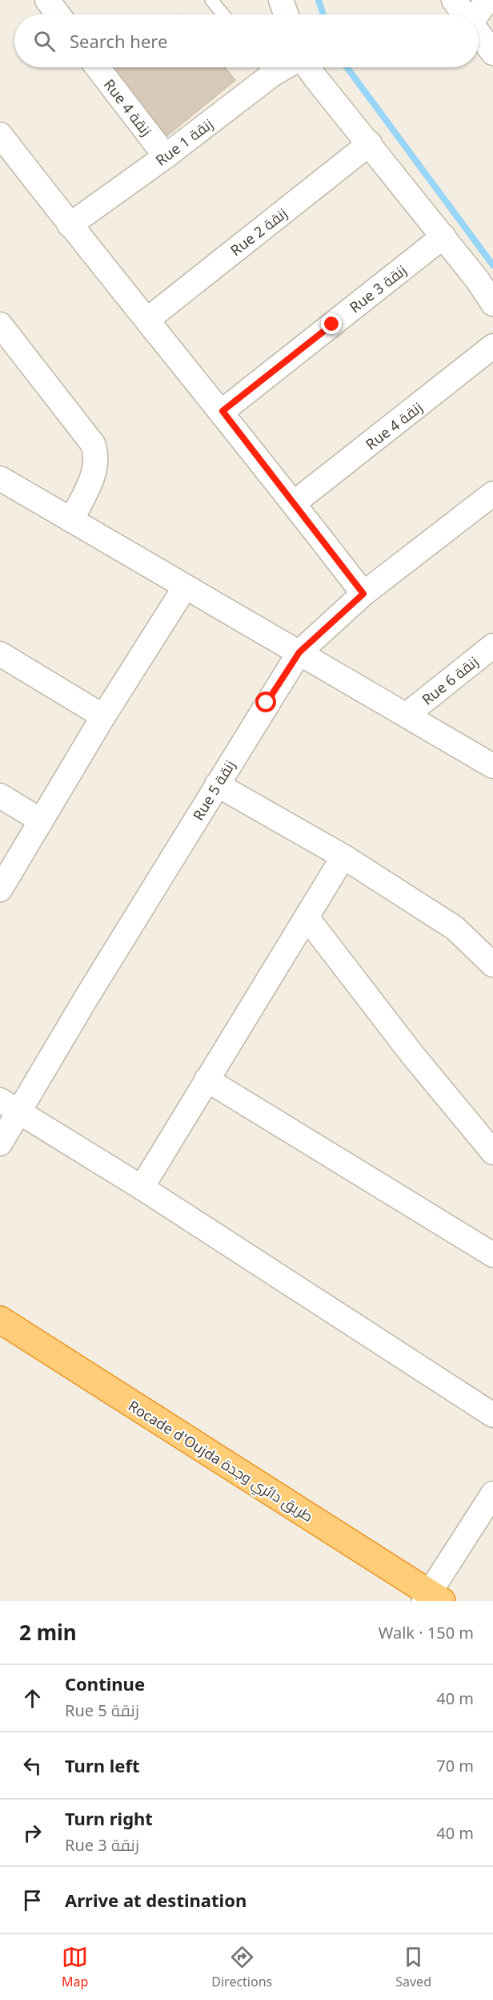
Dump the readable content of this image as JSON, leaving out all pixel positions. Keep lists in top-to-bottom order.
{
  "streets": {
    "highway": ["Rocade d'Oujda طريق دائري وجدة"],
    "street": [
      "Rue 4 زنقة",
      "Rue 1 زنقة",
      "Rue 2 زنقة",
      "Rue 3 زنقة",
      "Rue 6 زنقة",
      "Rue 5 زنقة"
    ]
  },
  "crossings": [
    ["Rue 4 زنقة", "Rue 1 زنقة"]
  ],
  "page": {
    "search": "Search here",
    "heading": ["2 min", "Walk · 150 m"],
    "list": [
      ["Continue", "Rue 5 زنقة", "40 m"],
      ["Turn left", "70 m"],
      ["Turn right", "Rue 3 زنقة", "40 m"],
      "Arrive at destination"
    ],
    "nav": ["Map", "Directions", "Saved"]
  }
}
